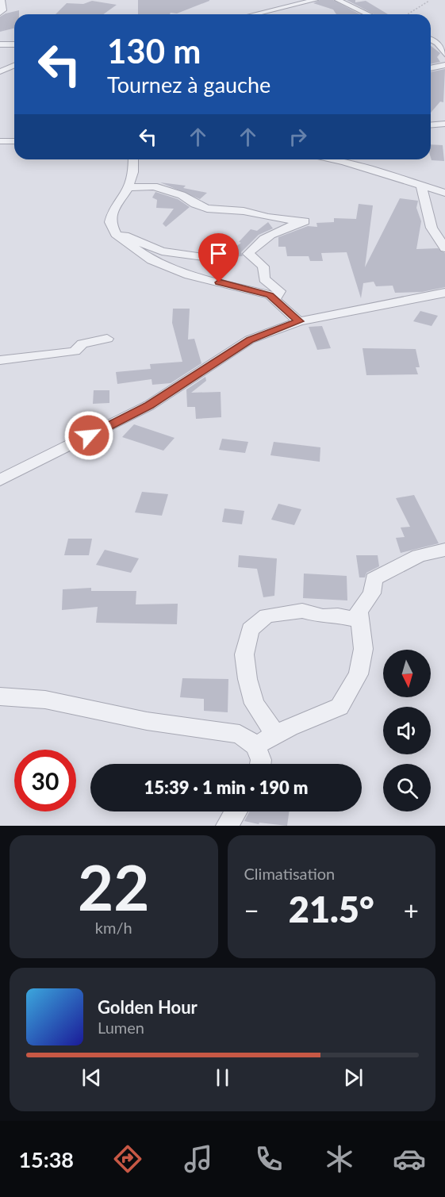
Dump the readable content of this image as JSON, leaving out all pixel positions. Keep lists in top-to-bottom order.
{
  "north": "bottom",
  "page": {
    "turn": ["130 m", "Tournez à gauche"],
    "limit": "30",
    "trip": "15:39 · 1 min · 190 m",
    "tile": [
      ["22", "km/h"],
      "Climatisation"
    ],
    "heat": ["−", "21.5°", "+"],
    "song": ["Golden Hour", "Lumen"],
    "tabs": "15:38"
  }
}
